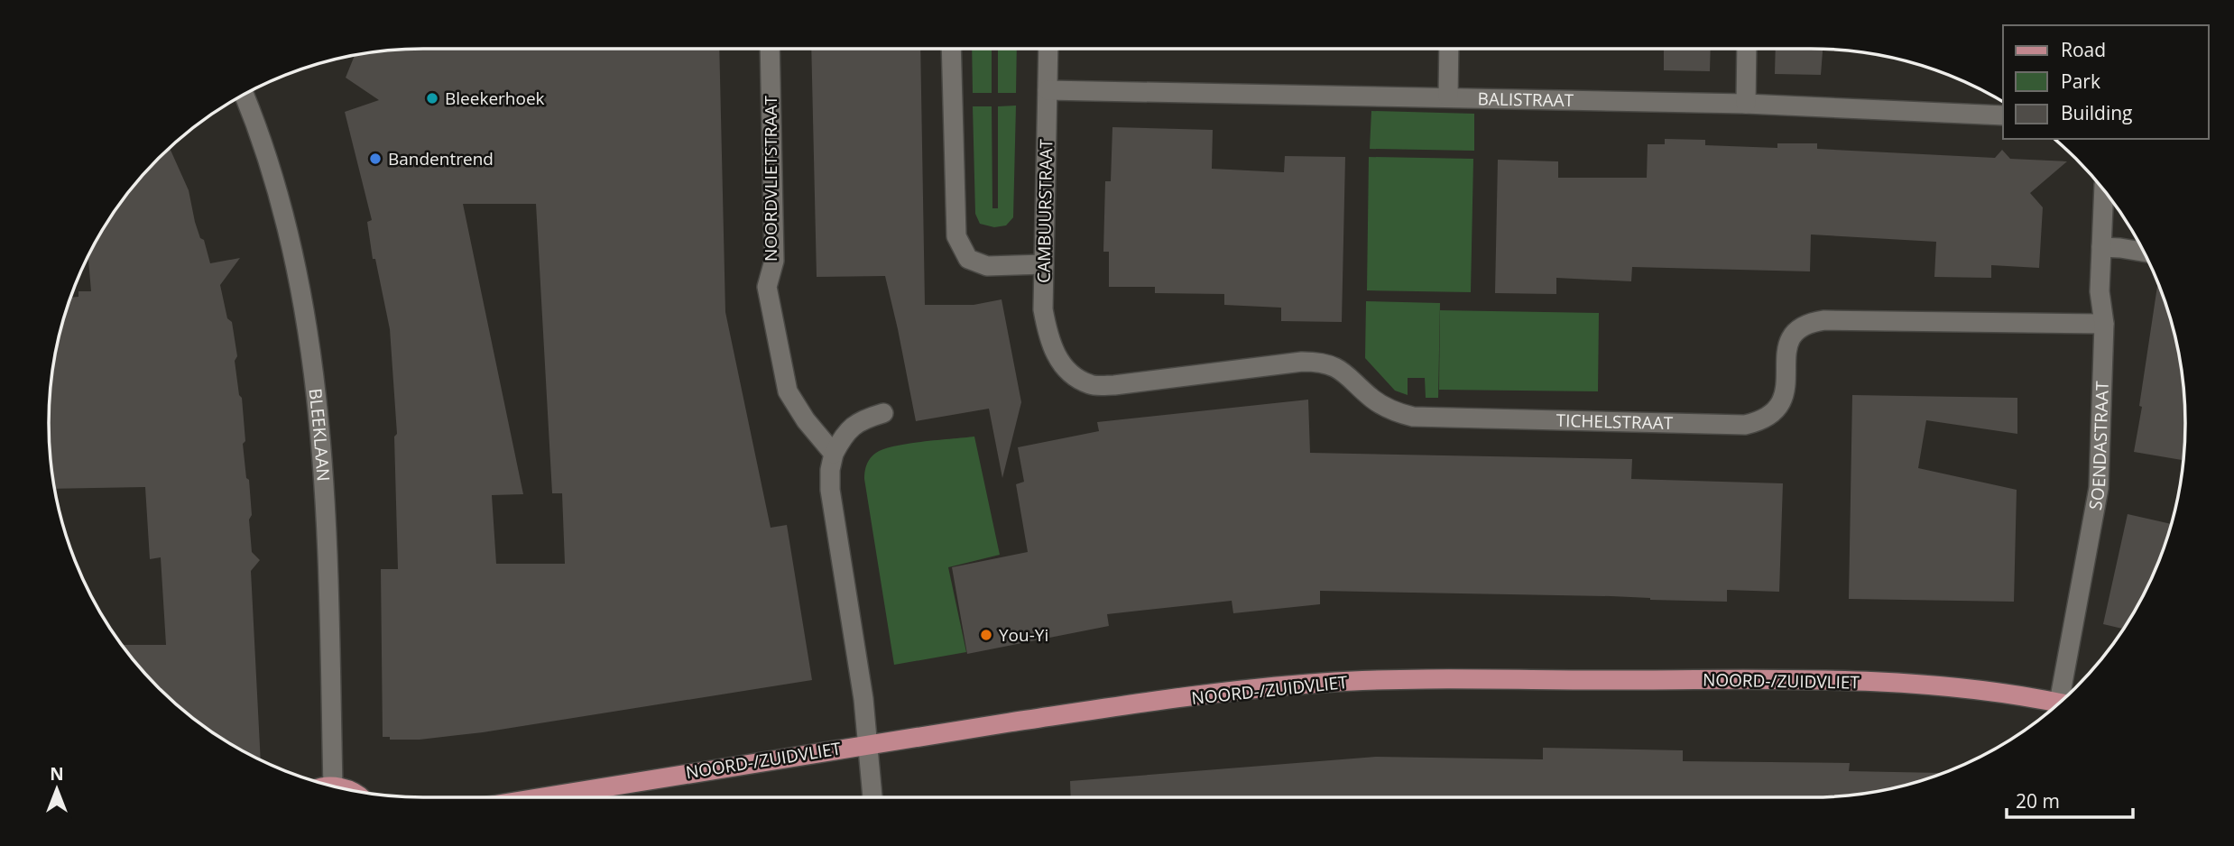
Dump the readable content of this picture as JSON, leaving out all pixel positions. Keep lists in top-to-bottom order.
{
  "streets": {
    "main road": ["NOORD-/ZUIDVLIET"],
    "street": [
      "BALISTRAAT",
      "NOORDVLIETSTRAAT",
      "CAMBUURSTRAAT",
      "TICHELSTRAAT",
      "BLEEKLAAN",
      "SOENDASTRAAT"
    ]
  },
  "crossings": [
    ["BALISTRAAT", "CAMBUURSTRAAT"],
    ["CAMBUURSTRAAT", "TICHELSTRAAT"],
    ["TICHELSTRAAT", "SOENDASTRAAT"]
  ],
  "places": ["Bleekerhoek", "Bandentrend", "You-Yi"],
  "legend": ["Road", "Park", "Building"],
  "scale_bar": "20 m",
  "north": "top"
}
